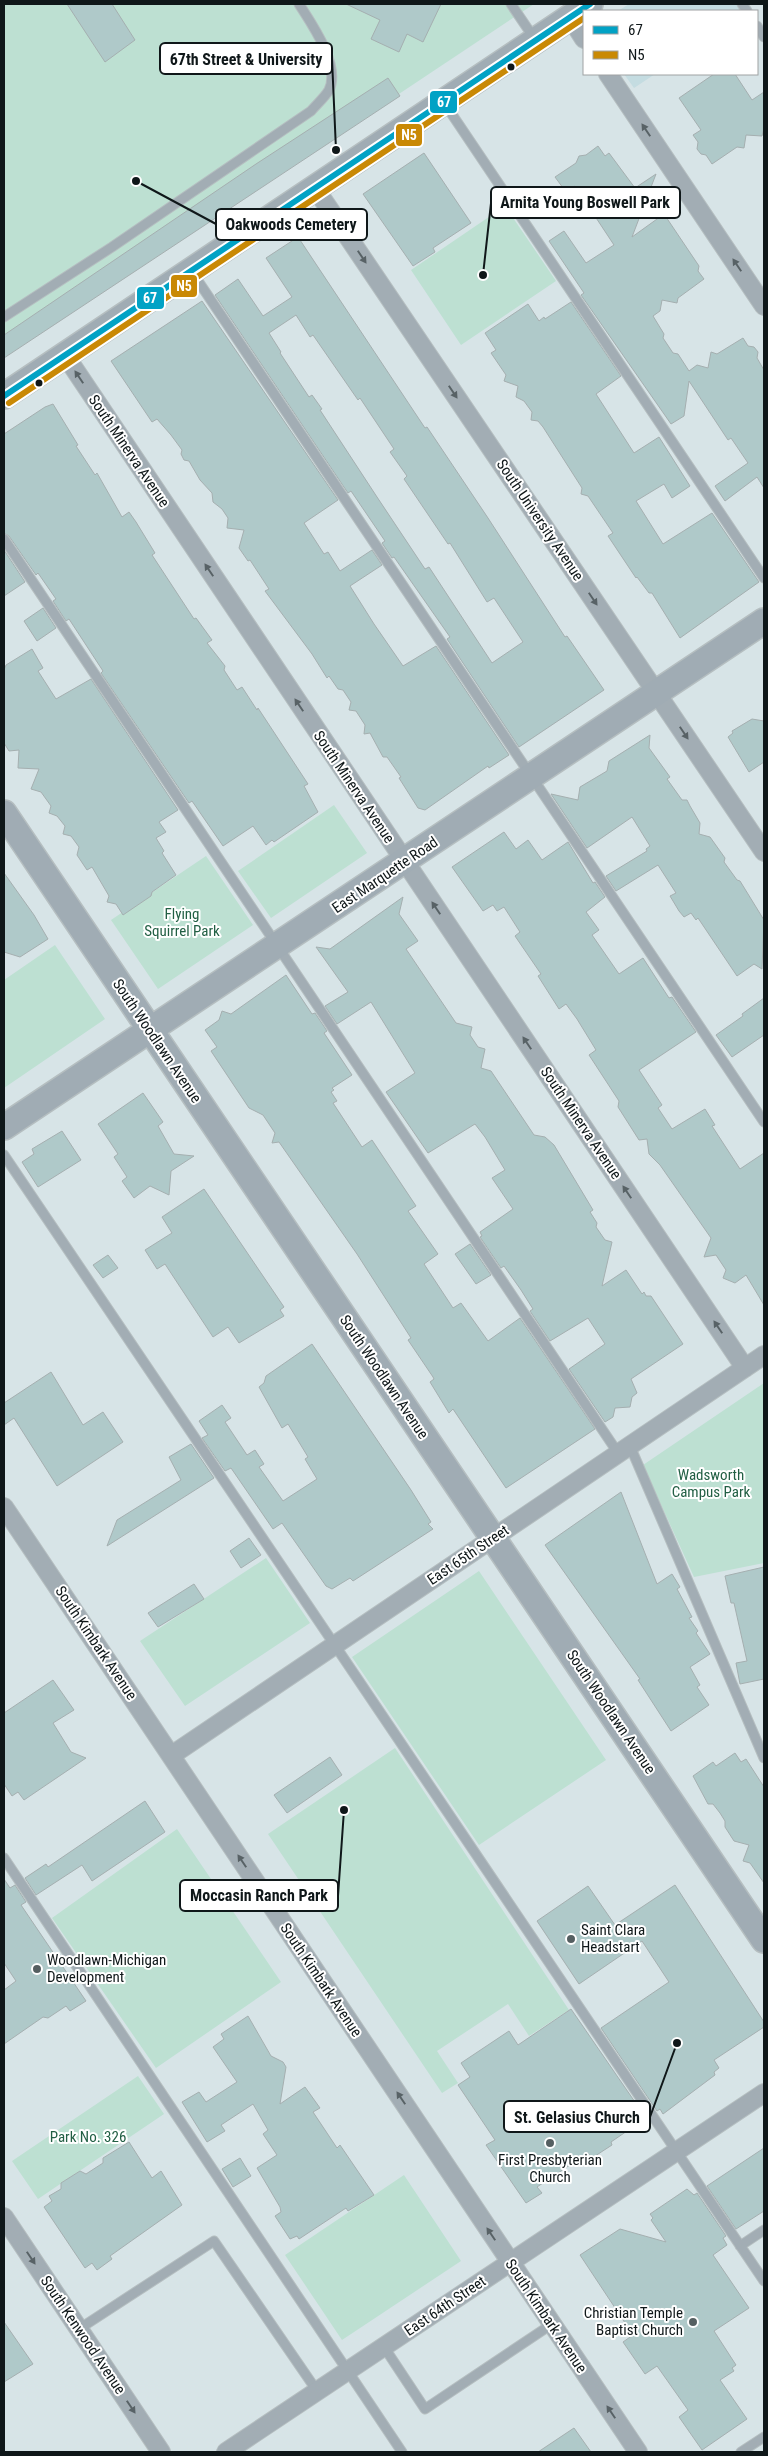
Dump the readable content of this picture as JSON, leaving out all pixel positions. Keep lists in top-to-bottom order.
{
  "streets": {
    "street": [
      "South Minerva Avenue",
      "South University Avenue",
      "East Marquette Road",
      "South Woodlawn Avenue",
      "East 65th Street",
      "South Kimbark Avenue",
      "East 64th Street",
      "South Kenwood Avenue"
    ]
  },
  "crossings": [
    ["South Minerva Avenue", "East Marquette Road"],
    ["South Minerva Avenue", "East 65th Street"],
    ["South University Avenue", "East Marquette Road"],
    ["East Marquette Road", "South Woodlawn Avenue"],
    ["South Woodlawn Avenue", "East 65th Street"],
    ["East 65th Street", "South Kimbark Avenue"],
    ["South Kimbark Avenue", "East 64th Street"]
  ],
  "one_way": [
    "South Minerva Avenue",
    "South University Avenue",
    "South Kimbark Avenue",
    "South Kenwood Avenue"
  ],
  "parks": ["Flying Squirrel Park", "Wadsworth Campus Park", "Park No. 326"],
  "places": [
    "67th Street & University",
    "Oakwoods Cemetery",
    "Arnita Young Boswell Park",
    "Moccasin Ranch Park",
    "Saint Clara Headstart",
    "Woodlawn-Michigan Development",
    "St. Gelasius Church",
    "First Presbyterian Church",
    "Christian Temple Baptist Church"
  ],
  "lines": ["transit line 67", "transit line N5"],
  "legend": ["67", "N5"]
}
